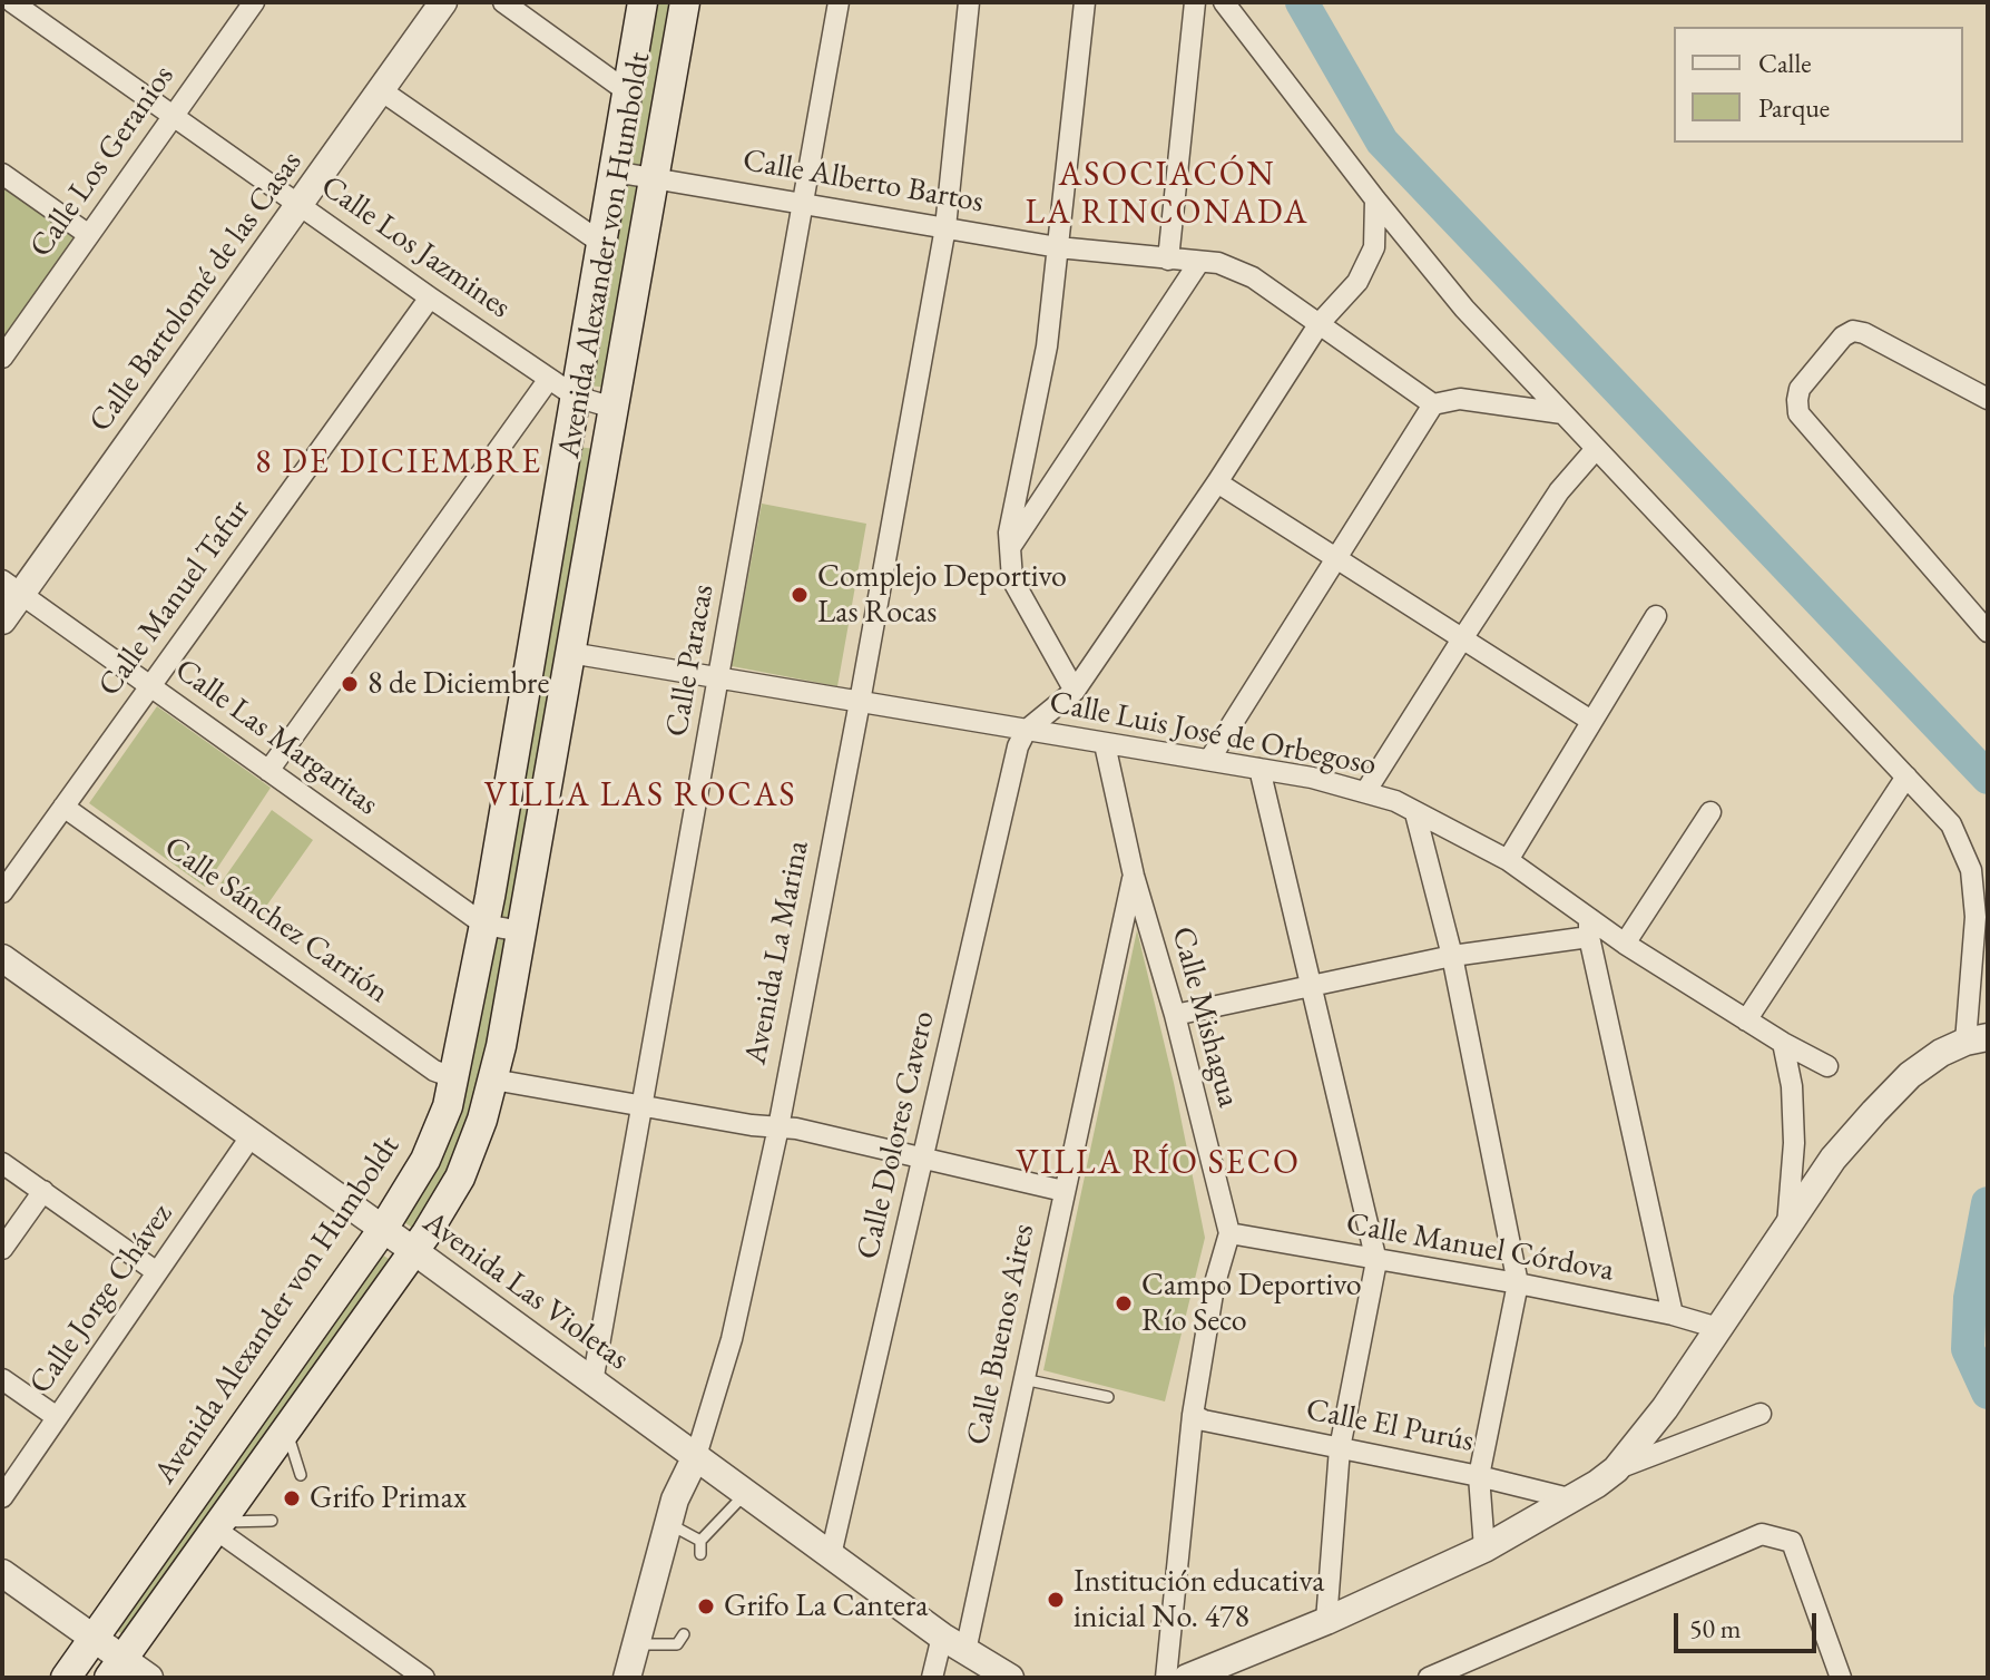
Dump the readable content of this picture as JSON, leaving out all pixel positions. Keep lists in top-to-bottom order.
{
  "streets": {
    "main road": ["Avenida Alexander von Humboldt"],
    "street": [
      "Calle Los Geranios",
      "Calle Alberto Bartos",
      "Calle Los Jazmines",
      "Calle Bartolomé de las Casas",
      "Calle Manuel Tafur",
      "Calle Paracas",
      "Calle Luis José de Orbegoso",
      "Calle Las Margaritas",
      "Calle Sánchez Carrión",
      "Avenida La Marina",
      "Calle Mishagua",
      "Calle Dolores Cavero",
      "Calle Manuel Córdova",
      "Avenida Las Violetas",
      "Calle Jorge Chávez",
      "Calle Buenos Aires",
      "Calle El Purús"
    ]
  },
  "crossings": [
    ["Calle Los Geranios", "Calle Los Jazmines"],
    ["Calle Alberto Bartos", "Avenida Alexander von Humboldt"],
    ["Calle Alberto Bartos", "Calle Paracas"],
    ["Calle Alberto Bartos", "Avenida La Marina"],
    ["Calle Los Jazmines", "Avenida Alexander von Humboldt"],
    ["Calle Los Jazmines", "Calle Bartolomé de las Casas"],
    ["Calle Los Jazmines", "Calle Manuel Tafur"],
    ["Avenida Alexander von Humboldt", "Calle Luis José de Orbegoso"],
    ["Avenida Alexander von Humboldt", "Calle Las Margaritas"],
    ["Avenida Alexander von Humboldt", "Calle Sánchez Carrión"],
    ["Avenida Alexander von Humboldt", "Avenida Las Violetas"],
    ["Calle Bartolomé de las Casas", "Calle Las Margaritas"],
    ["Calle Manuel Tafur", "Calle Las Margaritas"],
    ["Calle Manuel Tafur", "Calle Sánchez Carrión"],
    ["Calle Paracas", "Calle Luis José de Orbegoso"],
    ["Calle Paracas", "Avenida Las Violetas"],
    ["Calle Luis José de Orbegoso", "Avenida La Marina"],
    ["Calle Luis José de Orbegoso", "Calle Mishagua"],
    ["Calle Luis José de Orbegoso", "Calle Dolores Cavero"],
    ["Avenida La Marina", "Avenida Las Violetas"],
    ["Calle Mishagua", "Calle Manuel Córdova"],
    ["Calle Mishagua", "Calle Buenos Aires"],
    ["Calle Dolores Cavero", "Avenida Las Violetas"],
    ["Avenida Las Violetas", "Calle Jorge Chávez"],
    ["Avenida Las Violetas", "Calle Buenos Aires"]
  ],
  "districts": [
    "ASOCIACÓN LA RINCONADA",
    "8 DE DICIEMBRE",
    "VILLA LAS ROCAS",
    "VILLA RÍO SECO"
  ],
  "places": [
    "Complejo Deportivo Las Rocas",
    "8 de Diciembre",
    "Campo Deportivo Río Seco",
    "Grifo Primax",
    "Institución educativa inicial No. 478",
    "Grifo La Cantera"
  ],
  "legend": ["Calle", "Parque"],
  "scale_bar": "50 m"
}
